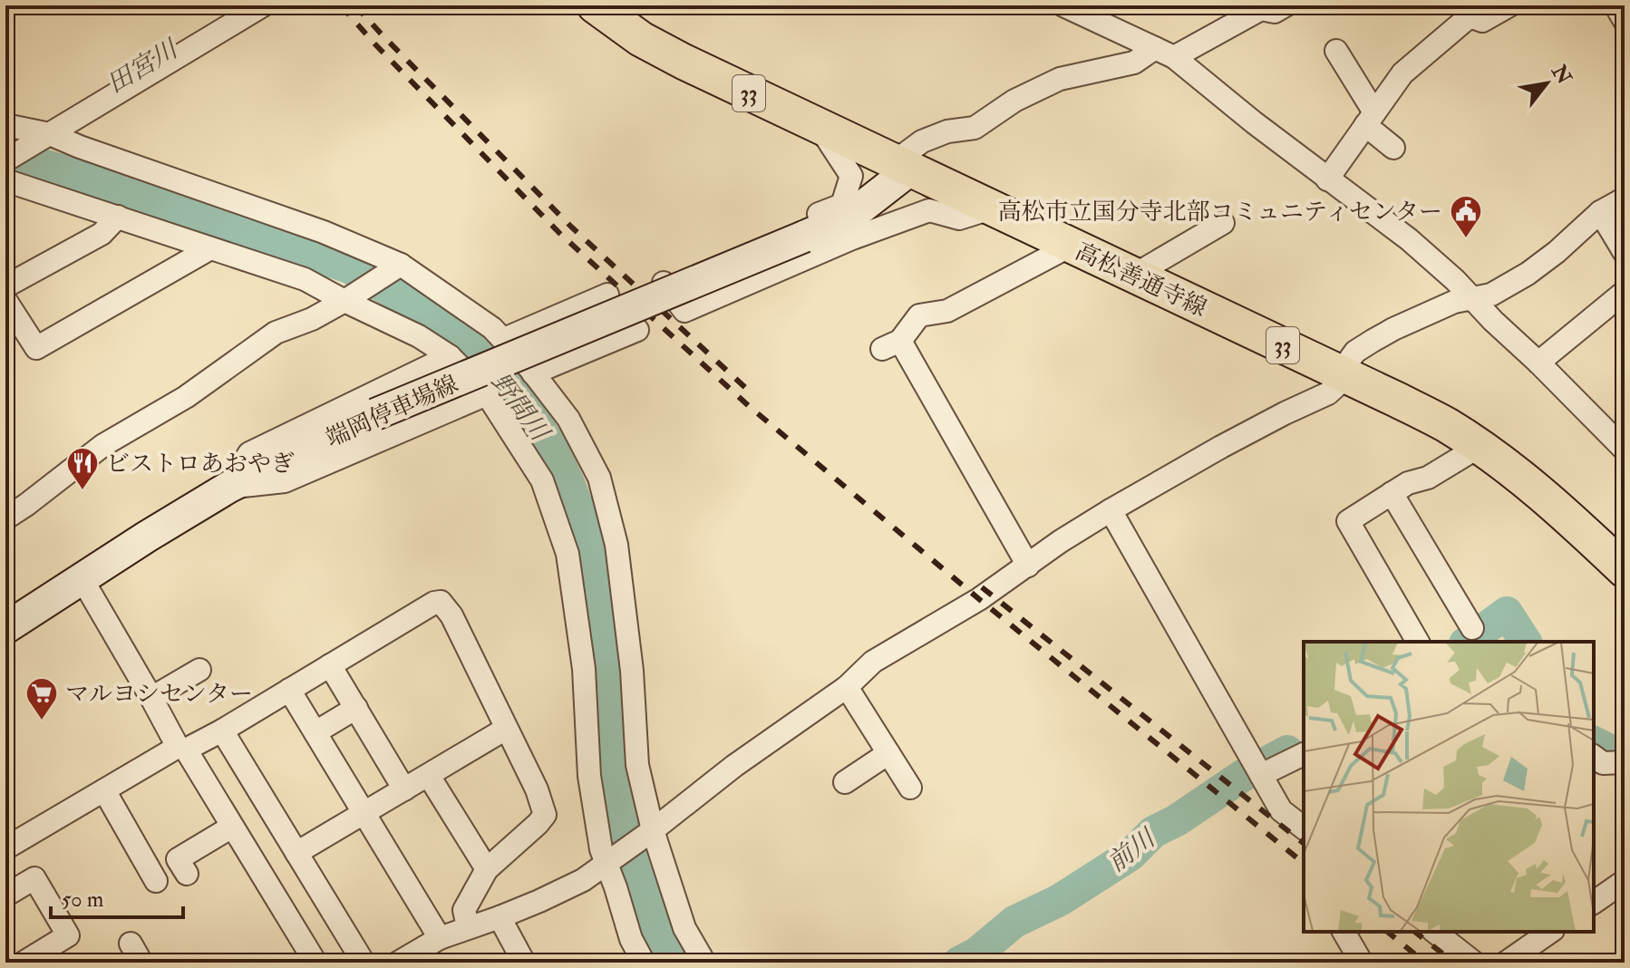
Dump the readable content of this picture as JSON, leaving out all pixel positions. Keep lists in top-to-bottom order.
{
  "streets": {
    "main road": ["33", "高松善通寺線", "端岡停車場線"]
  },
  "crossings": [
    ["高松善通寺線", "端岡停車場線"]
  ],
  "water": ["田宮川", "野間川", "前川"],
  "places": {
    "public building": ["高松市立国分寺北部コミュニティセンター"],
    "restaurant": ["ビストロあおやぎ"],
    "supermarket": ["マルヨシセンター"]
  },
  "scale_bar": "50 m",
  "north": "top right"
}
